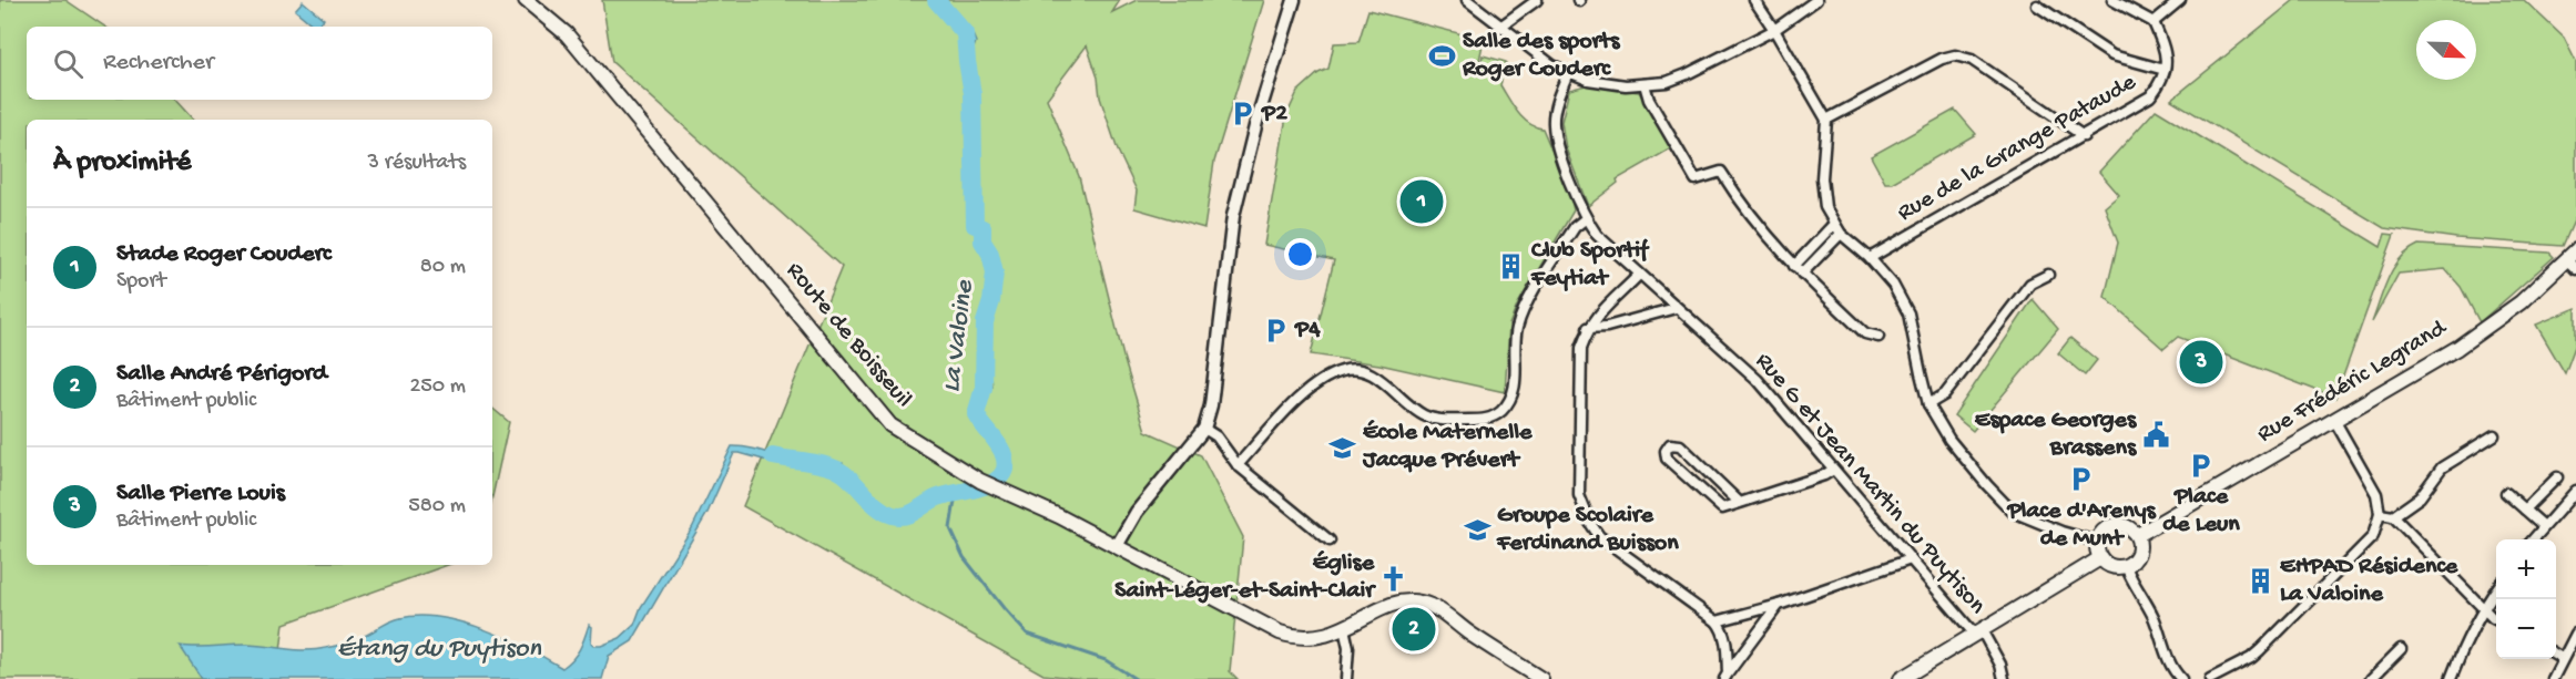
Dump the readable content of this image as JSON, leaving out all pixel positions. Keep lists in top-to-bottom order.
{
  "streets": {
    "main road": ["Route de Boisseuil", "Rue Frédéric Legrand"],
    "street": ["Rue de la Grange Pataude", "Rue G et Jean Martin du Puytison"]
  },
  "water": ["La Valoine", "Étang du Puytison"],
  "places": {
    "sports": ["Salle des sports Roger Couderc"],
    "parking": [
      "P2",
      "P4",
      "Place de Leun",
      "Place d'Arenys de Munt"
    ],
    "building": ["Club Sportif Feytiat", "EHPAD Résidence La Valoine"],
    "public building": ["Espace Georges Brassens"],
    "school or university": ["École Maternelle Jacque Prévert", "Groupe Scolaire Ferdinand Buisson"],
    "church": ["Église Saint-Léger-et-Saint-Clair"]
  },
  "north": "bottom right",
  "page": {
    "search": "Rechercher",
    "heading": ["À proximité", "3 résultats"],
    "pins": ["1", "3", "2"],
    "list": [
      {
        "mark": "1",
        "name": "Stade Roger Couderc",
        "note": "Sport",
        "value": "80 m"
      },
      {
        "mark": "2",
        "name": "Salle André Périgord",
        "note": "Bâtiment public",
        "value": "250 m"
      },
      {
        "mark": "3",
        "name": "Salle Pierre Louis",
        "note": "Bâtiment public",
        "value": "580 m"
      }
    ],
    "map_buttons": ["+", "−"]
  }
}
